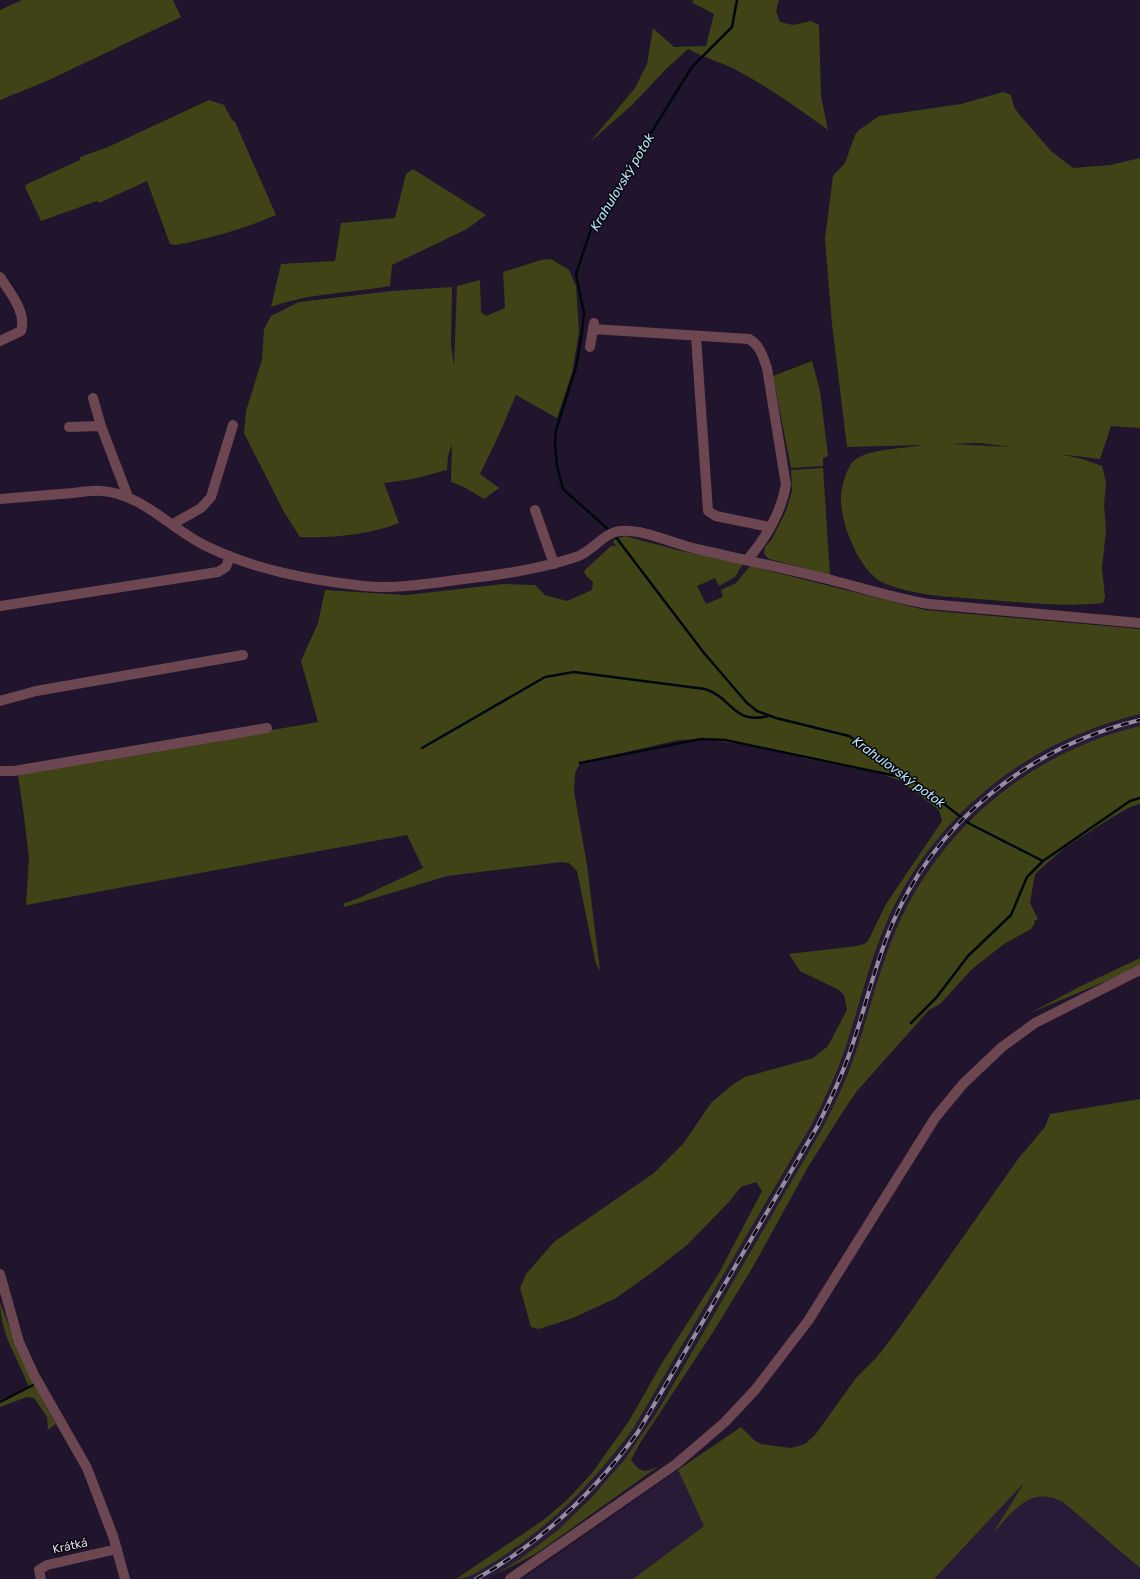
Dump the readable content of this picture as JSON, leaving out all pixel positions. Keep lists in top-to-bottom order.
{
  "streets": {
    "street": ["Krátká"]
  },
  "water": ["Krahulovský potok"]
}
